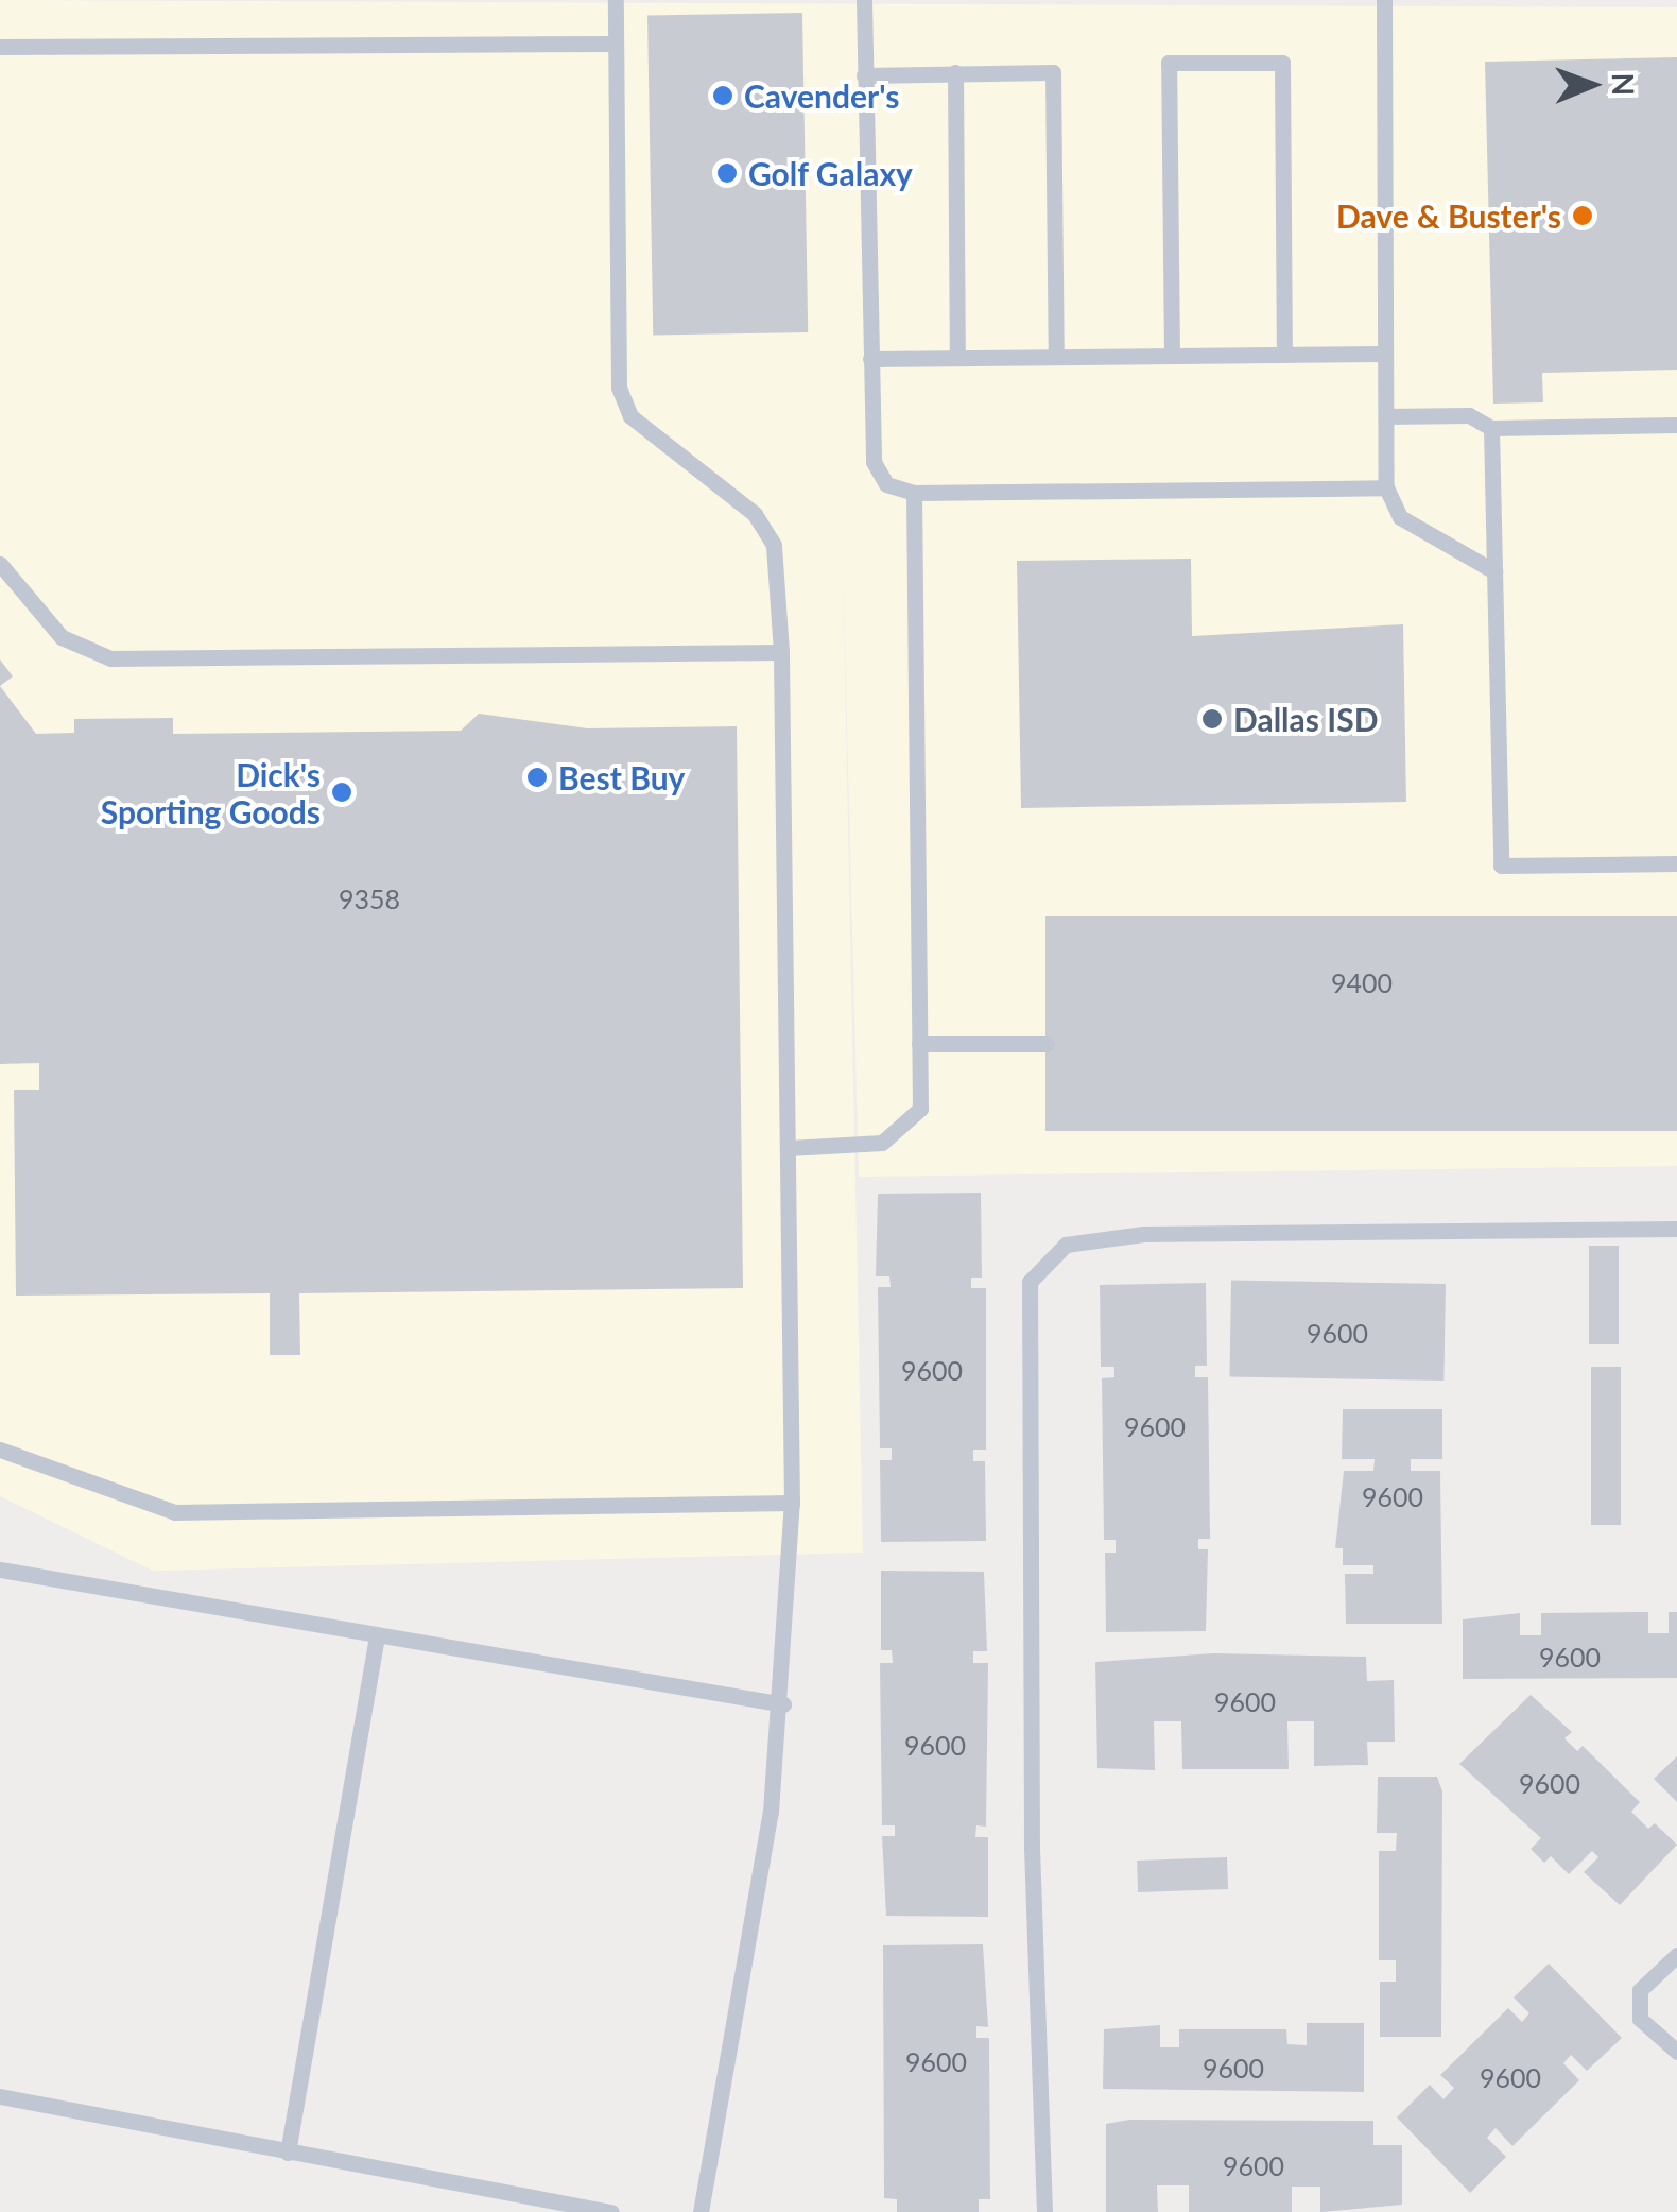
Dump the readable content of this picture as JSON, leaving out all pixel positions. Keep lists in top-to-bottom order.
{
  "places": [
    "Cavender's",
    "Golf Galaxy",
    "Dave & Buster's",
    "Dallas ISD",
    "Best Buy",
    "Dick's Sporting Goods"
  ],
  "house_numbers": [
    "9358",
    "9400",
    "9600",
    "9600",
    "9600",
    "9600",
    "9600",
    "9600",
    "9600",
    "9600",
    "9600",
    "9600",
    "9600",
    "9600"
  ],
  "north": "right"
}
